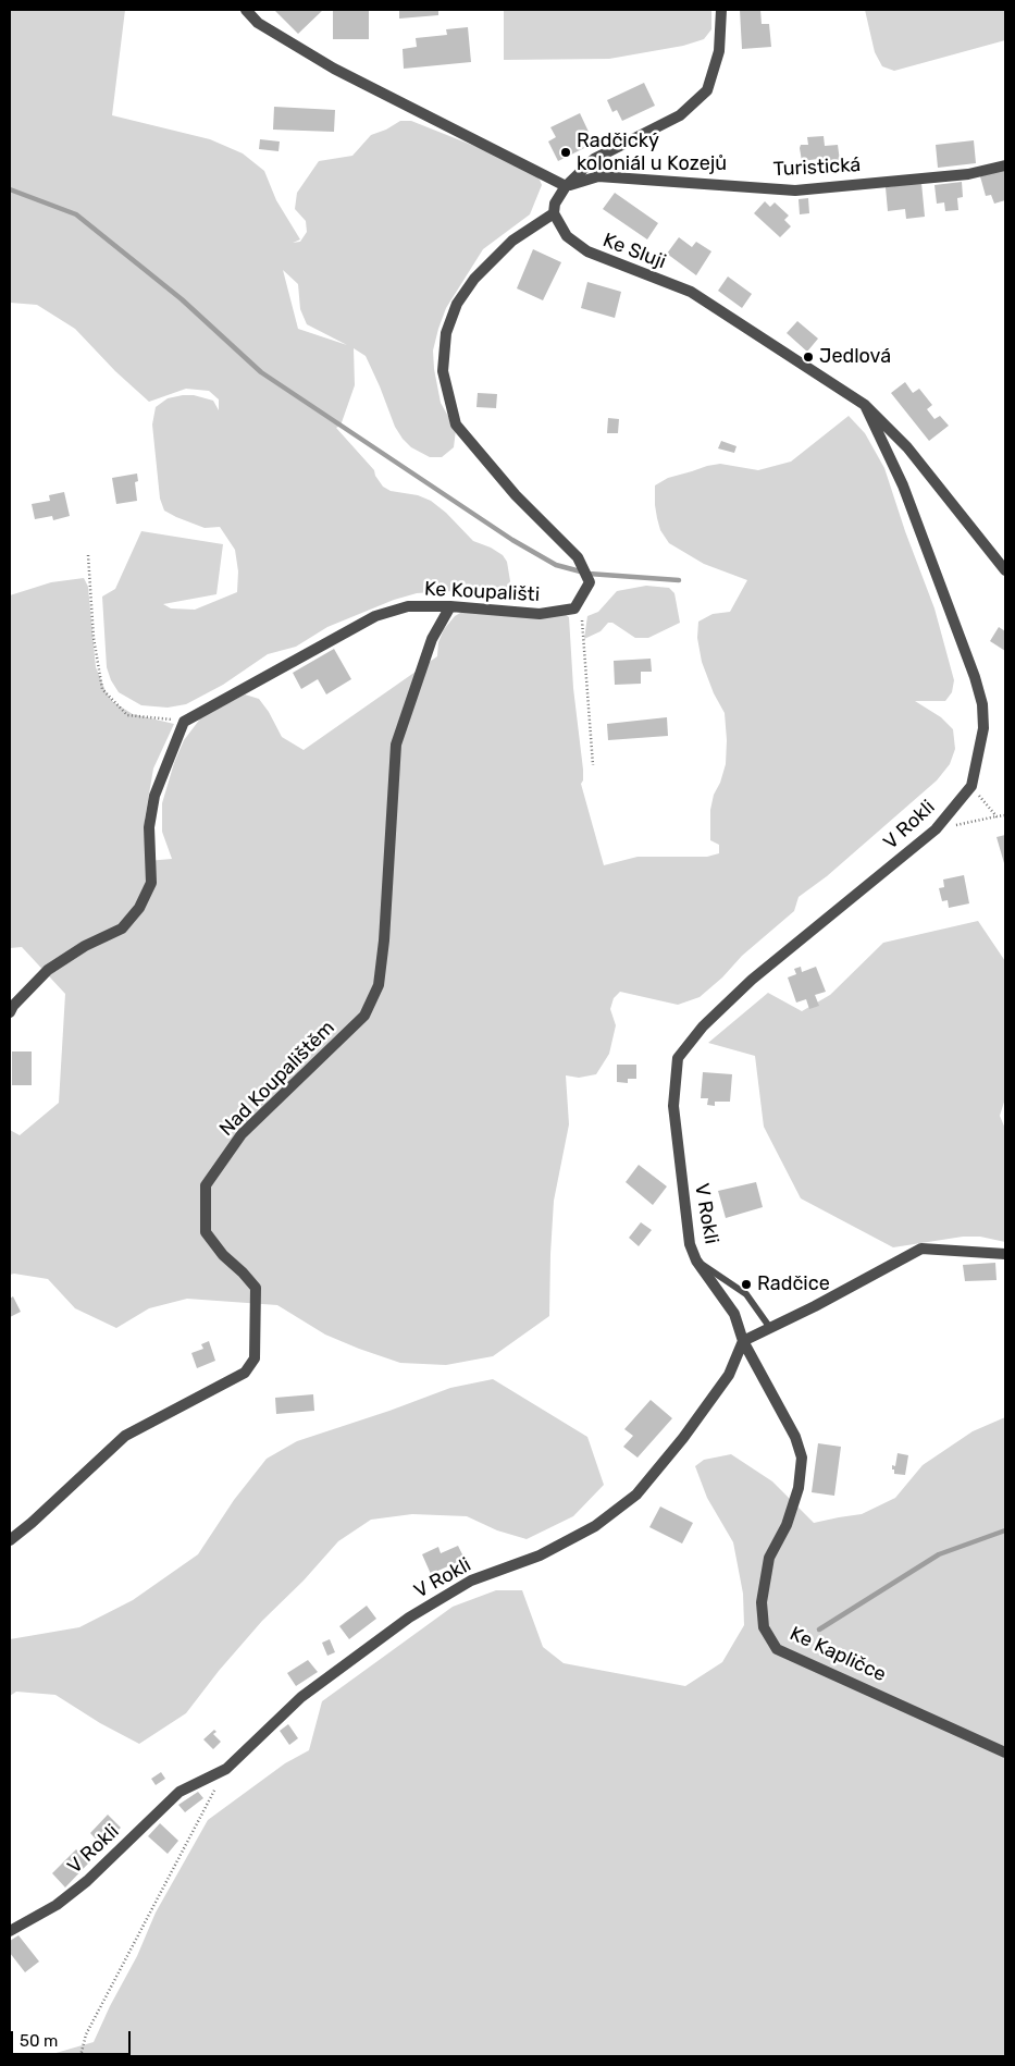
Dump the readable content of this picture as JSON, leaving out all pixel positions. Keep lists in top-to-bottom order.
{
  "streets": {
    "street": [
      "Turistická",
      "Ke Sluji",
      "Ke Koupališti",
      "V Rokli",
      "Nad Koupalištěm",
      "Ke Kapličce"
    ]
  },
  "crossings": [
    ["Ke Sluji", "V Rokli"],
    ["Ke Koupališti", "Nad Koupalištěm"],
    ["V Rokli", "Ke Kapličce"]
  ],
  "places": ["Radčický koloniál u Kozejů", "Jedlová", "Radčice"],
  "scale_bar": "50 m"
}
